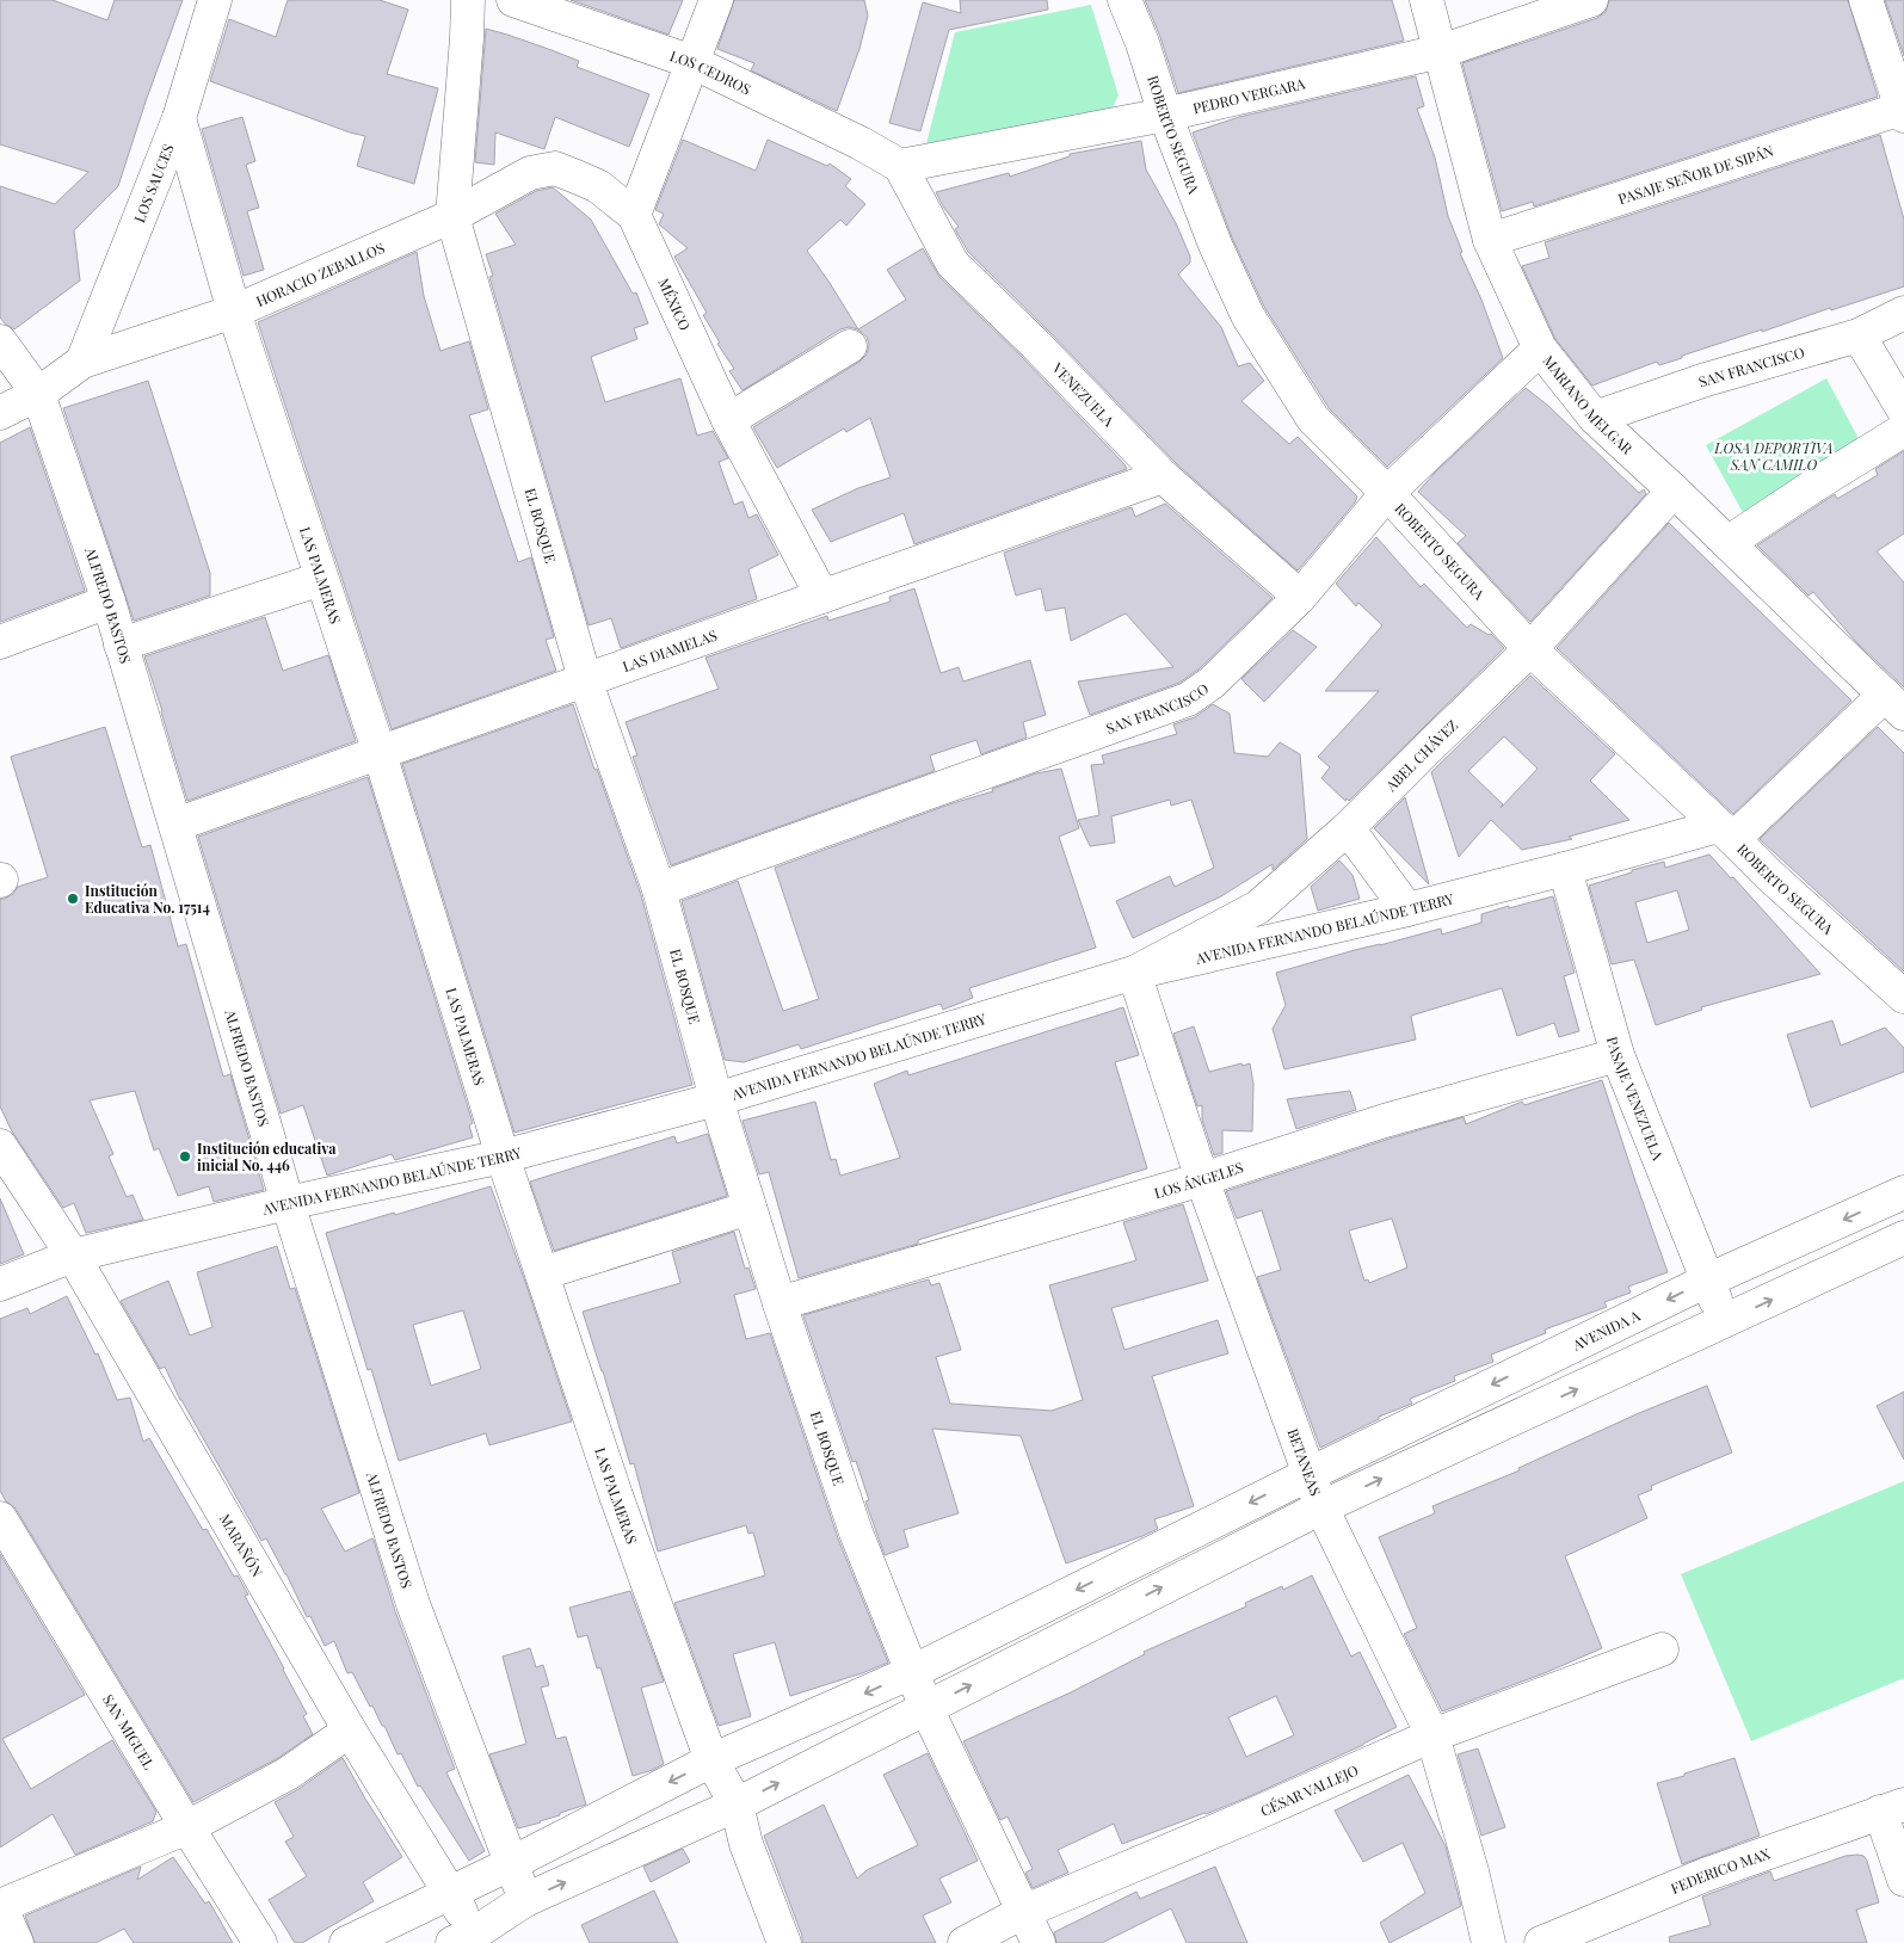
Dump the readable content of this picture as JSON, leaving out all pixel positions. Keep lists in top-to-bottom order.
{
  "streets": {
    "street": [
      "LOS CEDROS",
      "PEDRO VERGARA",
      "ROBERTO SEGURA",
      "PASAJE SEÑOR DE SIPÁN",
      "LOS SAUCES",
      "HORACIO ZEBALLOS",
      "MÉXICO",
      "SAN FRANCISCO",
      "VENEZUELA",
      "MARIANO MELGAR",
      "EL BOSQUE",
      "LAS PALMERAS",
      "ALFREDO BASTOS",
      "LAS DIAMELAS",
      "ABEL CHÁVEZ",
      "AVENIDA FERNANDO BELAÚNDE TERRY",
      "PASAJE VENEZUELA",
      "LOS ÁNGELES",
      "AVENIDA A",
      "BETANEAS",
      "MARAÑÓN",
      "SAN MIGUEL",
      "CÉSAR VALLEJO",
      "FEDERICO MAX"
    ]
  },
  "crossings": [
    ["LOS CEDROS", "PEDRO VERGARA"],
    ["LOS CEDROS", "VENEZUELA"],
    ["PEDRO VERGARA", "ROBERTO SEGURA"],
    ["PEDRO VERGARA", "VENEZUELA"],
    ["PEDRO VERGARA", "MARIANO MELGAR"],
    ["ROBERTO SEGURA", "SAN FRANCISCO"],
    ["ROBERTO SEGURA", "ABEL CHÁVEZ"],
    ["ROBERTO SEGURA", "AVENIDA FERNANDO BELAÚNDE TERRY"],
    ["PASAJE SEÑOR DE SIPÁN", "MARIANO MELGAR"],
    ["LOS SAUCES", "HORACIO ZEBALLOS"],
    ["LOS SAUCES", "LAS PALMERAS"],
    ["HORACIO ZEBALLOS", "MÉXICO"],
    ["HORACIO ZEBALLOS", "EL BOSQUE"],
    ["HORACIO ZEBALLOS", "LAS PALMERAS"],
    ["HORACIO ZEBALLOS", "ALFREDO BASTOS"],
    ["MÉXICO", "LAS DIAMELAS"],
    ["SAN FRANCISCO", "VENEZUELA"],
    ["SAN FRANCISCO", "MARIANO MELGAR"],
    ["SAN FRANCISCO", "EL BOSQUE"],
    ["VENEZUELA", "LAS DIAMELAS"],
    ["MARIANO MELGAR", "ABEL CHÁVEZ"],
    ["EL BOSQUE", "LAS DIAMELAS"],
    ["EL BOSQUE", "AVENIDA FERNANDO BELAÚNDE TERRY"],
    ["EL BOSQUE", "LOS ÁNGELES"],
    ["EL BOSQUE", "AVENIDA A"],
    ["EL BOSQUE", "CÉSAR VALLEJO"],
    ["LAS PALMERAS", "LAS DIAMELAS"],
    ["LAS PALMERAS", "AVENIDA FERNANDO BELAÚNDE TERRY"],
    ["LAS PALMERAS", "AVENIDA A"],
    ["ALFREDO BASTOS", "LAS DIAMELAS"],
    ["ALFREDO BASTOS", "AVENIDA FERNANDO BELAÚNDE TERRY"],
    ["ALFREDO BASTOS", "AVENIDA A"],
    ["ABEL CHÁVEZ", "AVENIDA FERNANDO BELAÚNDE TERRY"],
    ["ABEL CHÁVEZ", "BETANEAS"],
    ["AVENIDA FERNANDO BELAÚNDE TERRY", "PASAJE VENEZUELA"],
    ["AVENIDA FERNANDO BELAÚNDE TERRY", "BETANEAS"],
    ["AVENIDA FERNANDO BELAÚNDE TERRY", "MARAÑÓN"],
    ["PASAJE VENEZUELA", "LOS ÁNGELES"],
    ["PASAJE VENEZUELA", "AVENIDA A"],
    ["LOS ÁNGELES", "BETANEAS"],
    ["AVENIDA A", "BETANEAS"],
    ["AVENIDA A", "MARAÑÓN"],
    ["BETANEAS", "CÉSAR VALLEJO"]
  ],
  "parks": ["LOSA DEPORTIVA SAN CAMILO"],
  "places": ["Institución Educativa No. 17514", "Institución educativa inicial No. 446"]
}
